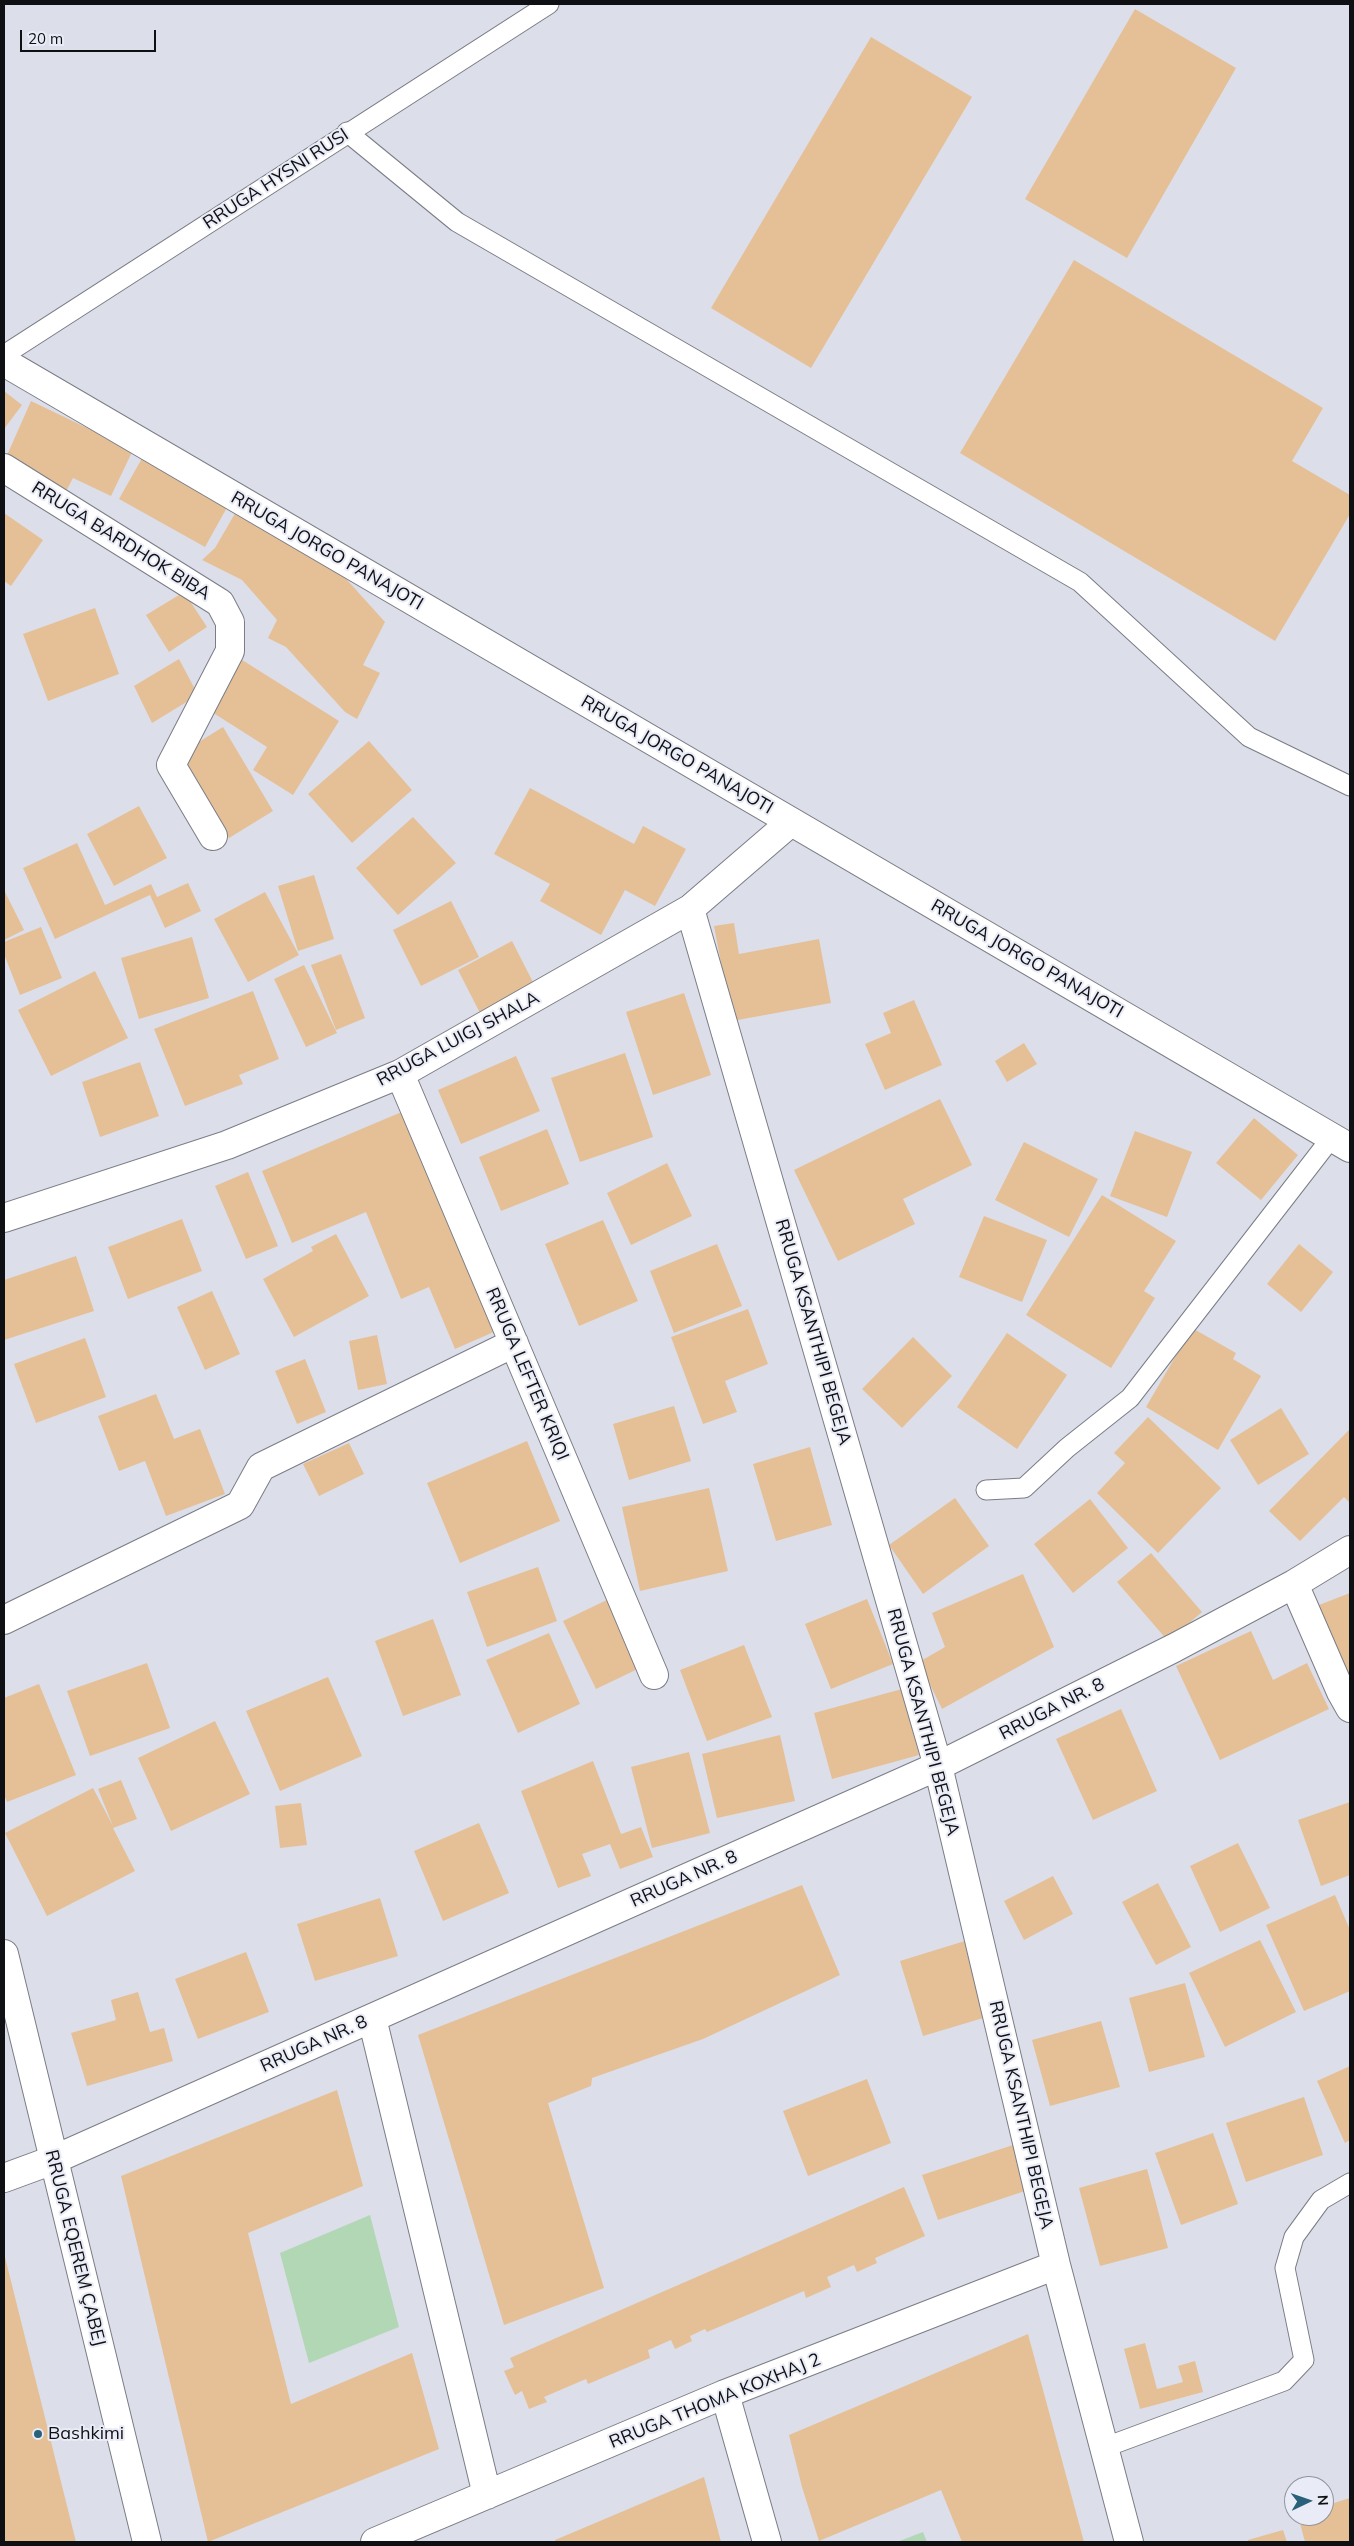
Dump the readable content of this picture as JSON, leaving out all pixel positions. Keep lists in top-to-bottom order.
{
  "streets": {
    "street": [
      "RRUGA BARDHOK BIBA",
      "RRUGA JORGO PANAJOTI",
      "RRUGA LUIGJ SHALA",
      "RRUGA KSANTHIPI BEGEJA",
      "RRUGA LEFTER KRIQI",
      "RRUGA NR. 8",
      "RRUGA EQEREM ÇABEJ",
      "RRUGA THOMA KOXHAJ 2"
    ],
    "lane": ["RRUGA HYSNI RUSI"]
  },
  "crossings": [
    ["RRUGA JORGO PANAJOTI", "RRUGA LUIGJ SHALA"],
    ["RRUGA LUIGJ SHALA", "RRUGA KSANTHIPI BEGEJA"],
    ["RRUGA LUIGJ SHALA", "RRUGA LEFTER KRIQI"],
    ["RRUGA KSANTHIPI BEGEJA", "RRUGA NR. 8"],
    ["RRUGA KSANTHIPI BEGEJA", "RRUGA THOMA KOXHAJ 2"],
    ["RRUGA NR. 8", "RRUGA EQEREM ÇABEJ"]
  ],
  "places": ["Bashkimi"],
  "scale_bar": "20 m",
  "north": "right"
}
